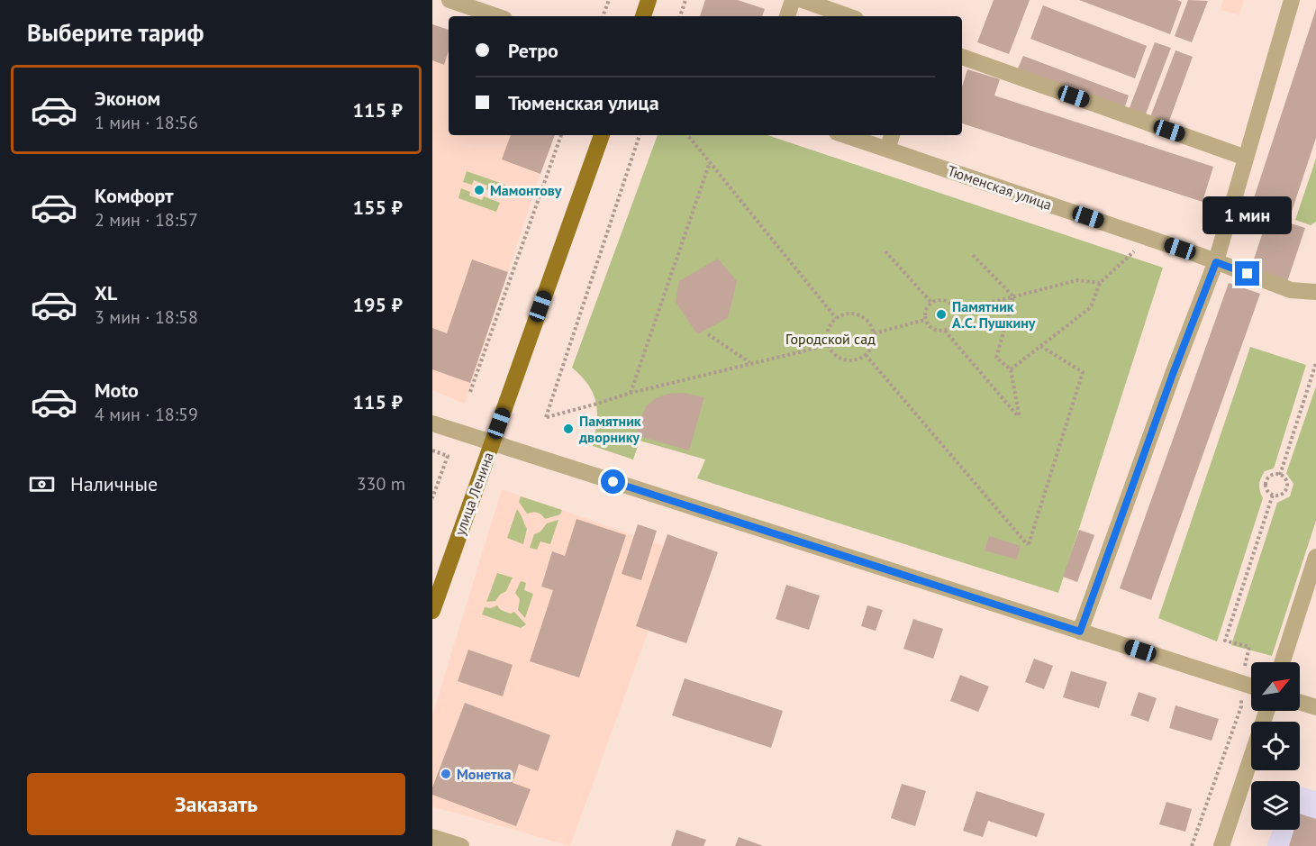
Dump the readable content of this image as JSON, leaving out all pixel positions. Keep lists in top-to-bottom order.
{
  "streets": {
    "main road": ["улица Ленина"],
    "street": ["Тюменская улица"]
  },
  "parks": ["Городской сад"],
  "places": [
    "Мамонтову",
    "Памятник А.С. Пушкину",
    "Памятник дворнику",
    "Монетка"
  ],
  "north": "top right",
  "page": {
    "heading": "Выберите тариф",
    "banner": ["Ретро", "Тюменская улица"],
    "list": [
      {
        "name": "Эконом",
        "note": "1 мин · 18:56",
        "value": "115 ₽"
      },
      {
        "name": "Комфорт",
        "note": "2 мин · 18:57",
        "value": "155 ₽"
      },
      {
        "name": "XL",
        "note": "3 мин · 18:58",
        "value": "195 ₽"
      },
      {
        "name": "Moto",
        "note": "4 мин · 18:59",
        "value": "115 ₽"
      }
    ],
    "bubble": "1 мин",
    "pay": ["Наличные", "330 m"],
    "buttons": "Заказать"
  }
}
